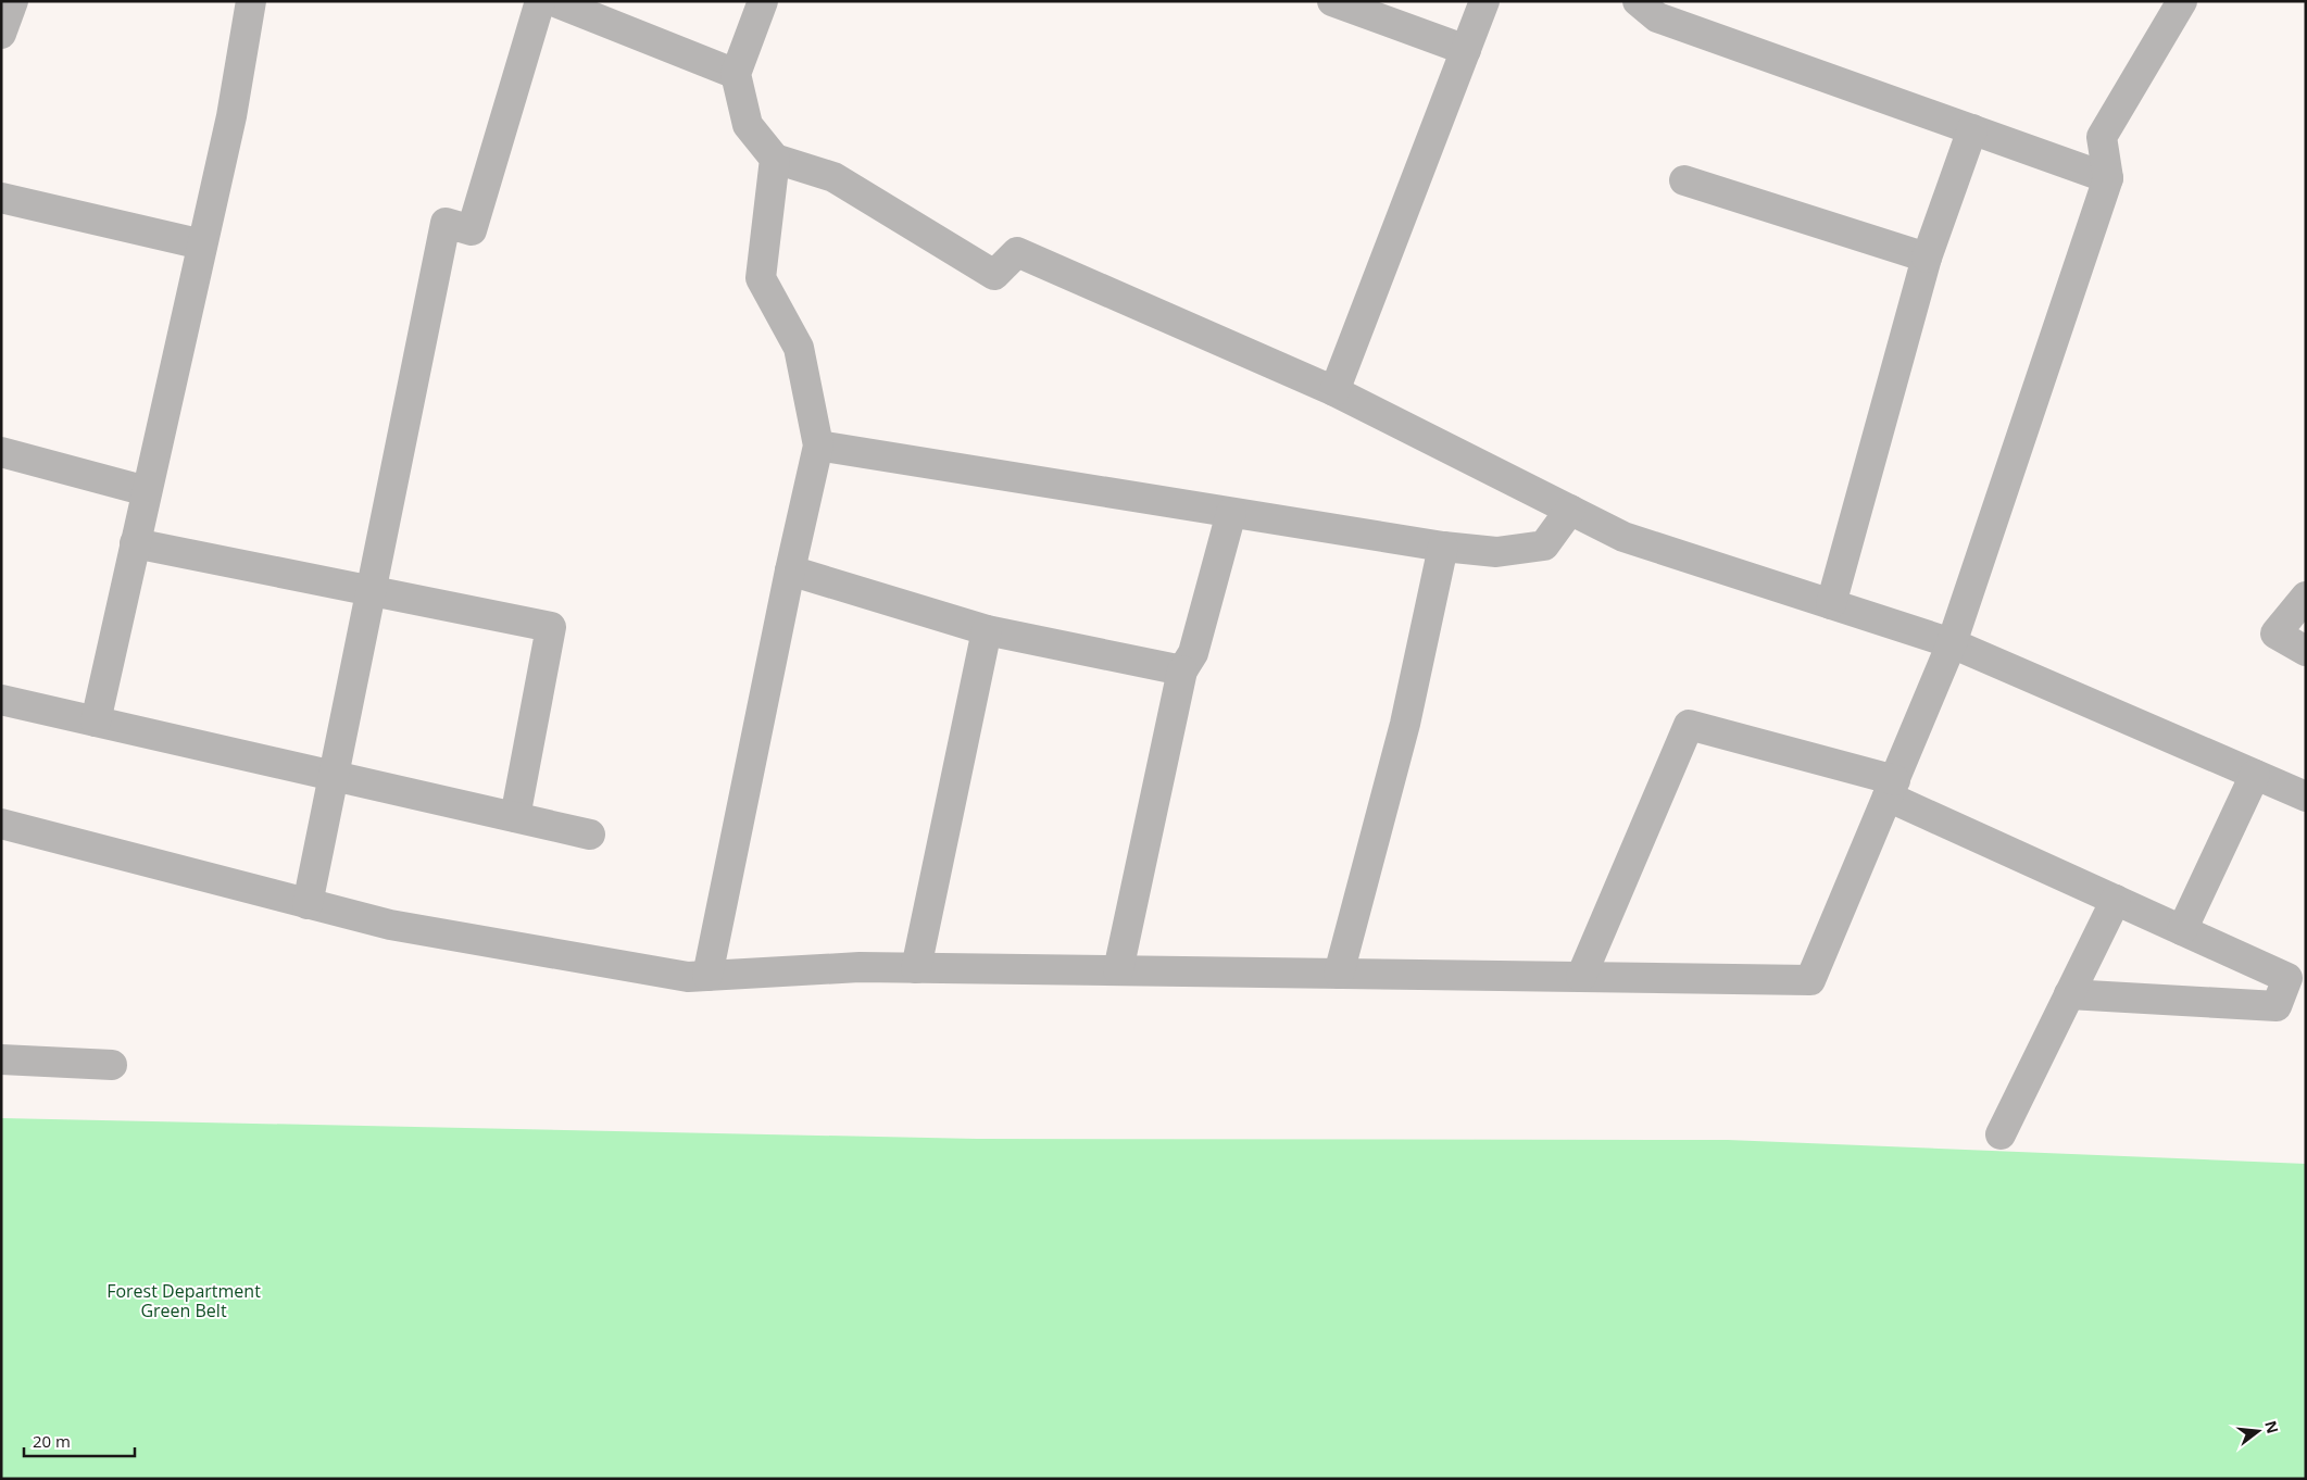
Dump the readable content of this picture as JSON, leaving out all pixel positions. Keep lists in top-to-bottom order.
{
  "parks": ["Forest Department Green Belt"],
  "scale_bar": "20 m",
  "north": "right"
}
